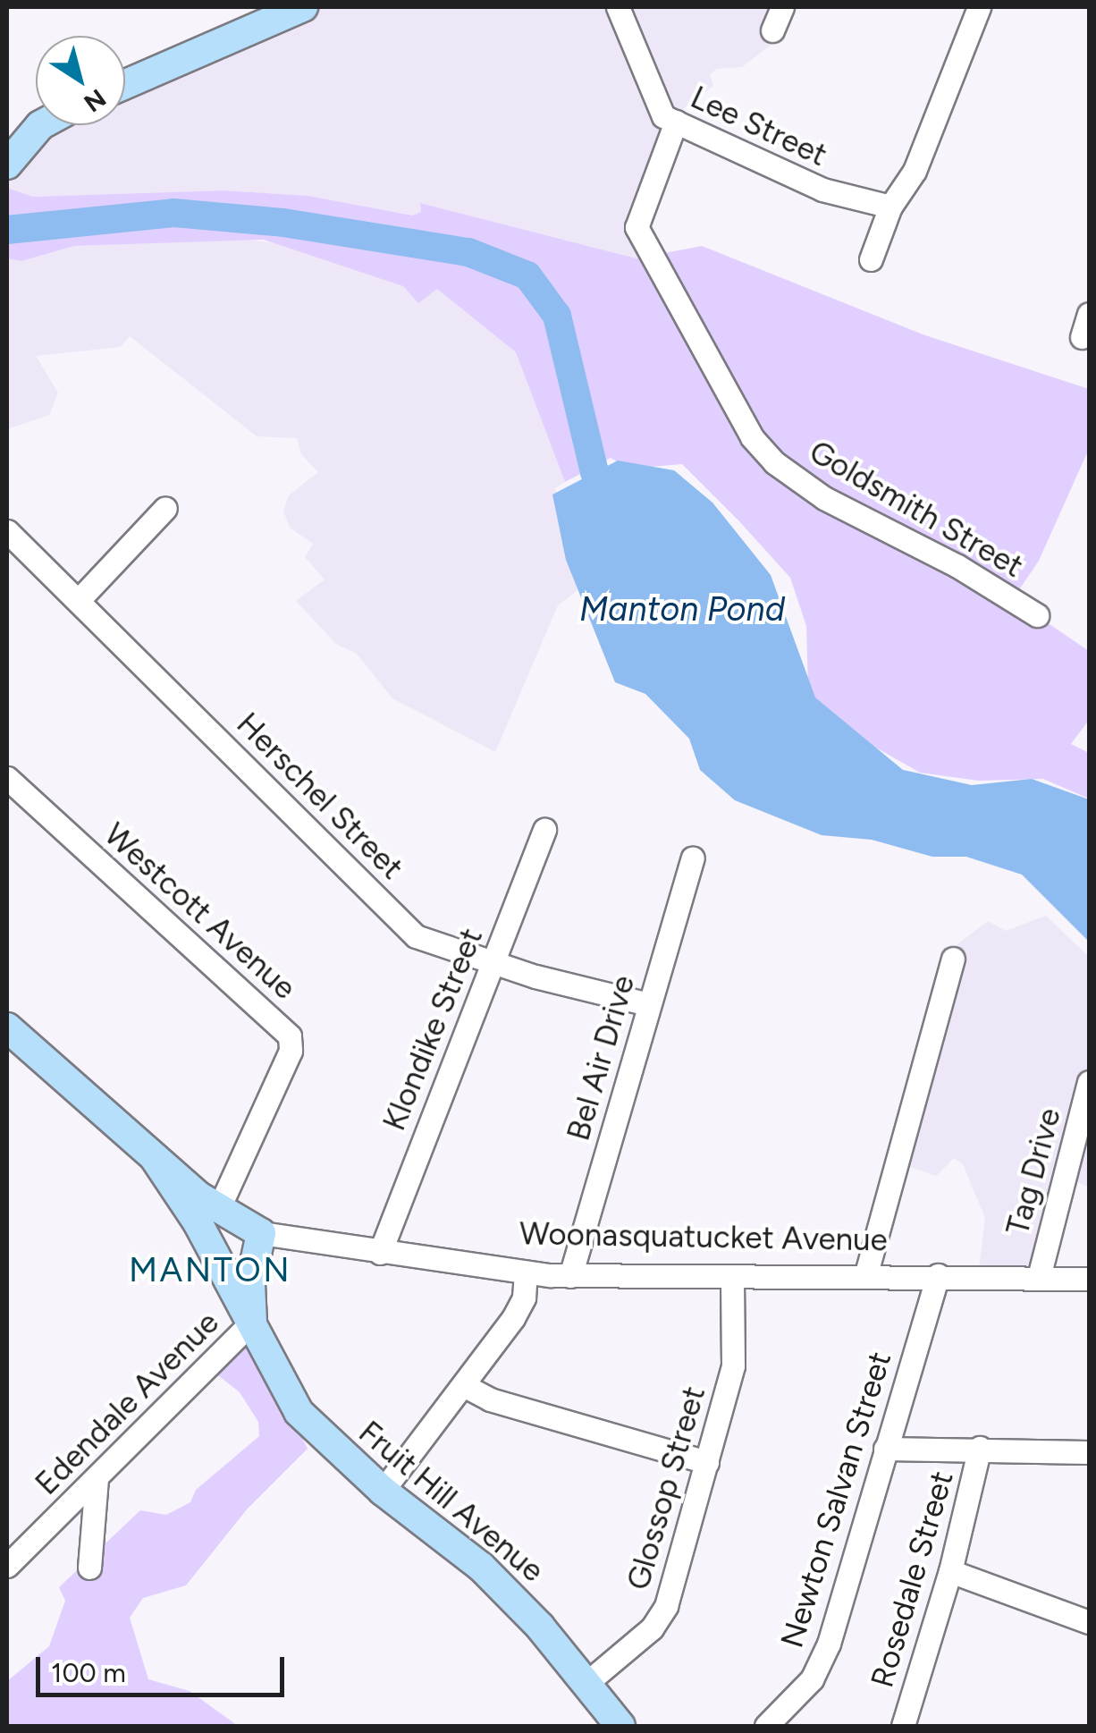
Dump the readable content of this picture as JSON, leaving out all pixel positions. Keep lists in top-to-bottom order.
{
  "streets": {
    "main road": ["Woonasquatucket Avenue", "Fruit Hill Avenue"],
    "street": [
      "Lee Street",
      "Goldsmith Street",
      "Herschel Street",
      "Westcott Avenue",
      "Klondike Street",
      "Bel Air Drive",
      "Tag Drive",
      "Edendale Avenue",
      "Glossop Street",
      "Newton Salvan Street",
      "Rosedale Street"
    ]
  },
  "crossings": [
    ["Lee Street", "Goldsmith Street"],
    ["Herschel Street", "Klondike Street"],
    ["Herschel Street", "Bel Air Drive"],
    ["Westcott Avenue", "Woonasquatucket Avenue"],
    ["Westcott Avenue", "Fruit Hill Avenue"],
    ["Klondike Street", "Woonasquatucket Avenue"],
    ["Bel Air Drive", "Woonasquatucket Avenue"],
    ["Tag Drive", "Woonasquatucket Avenue"],
    ["Woonasquatucket Avenue", "Glossop Street"],
    ["Woonasquatucket Avenue", "Newton Salvan Street"],
    ["Woonasquatucket Avenue", "Fruit Hill Avenue"],
    ["Edendale Avenue", "Fruit Hill Avenue"],
    ["Glossop Street", "Fruit Hill Avenue"]
  ],
  "districts": ["MANTON"],
  "water": ["Manton Pond"],
  "scale_bar": "100 m",
  "north": "bottom right"
}
